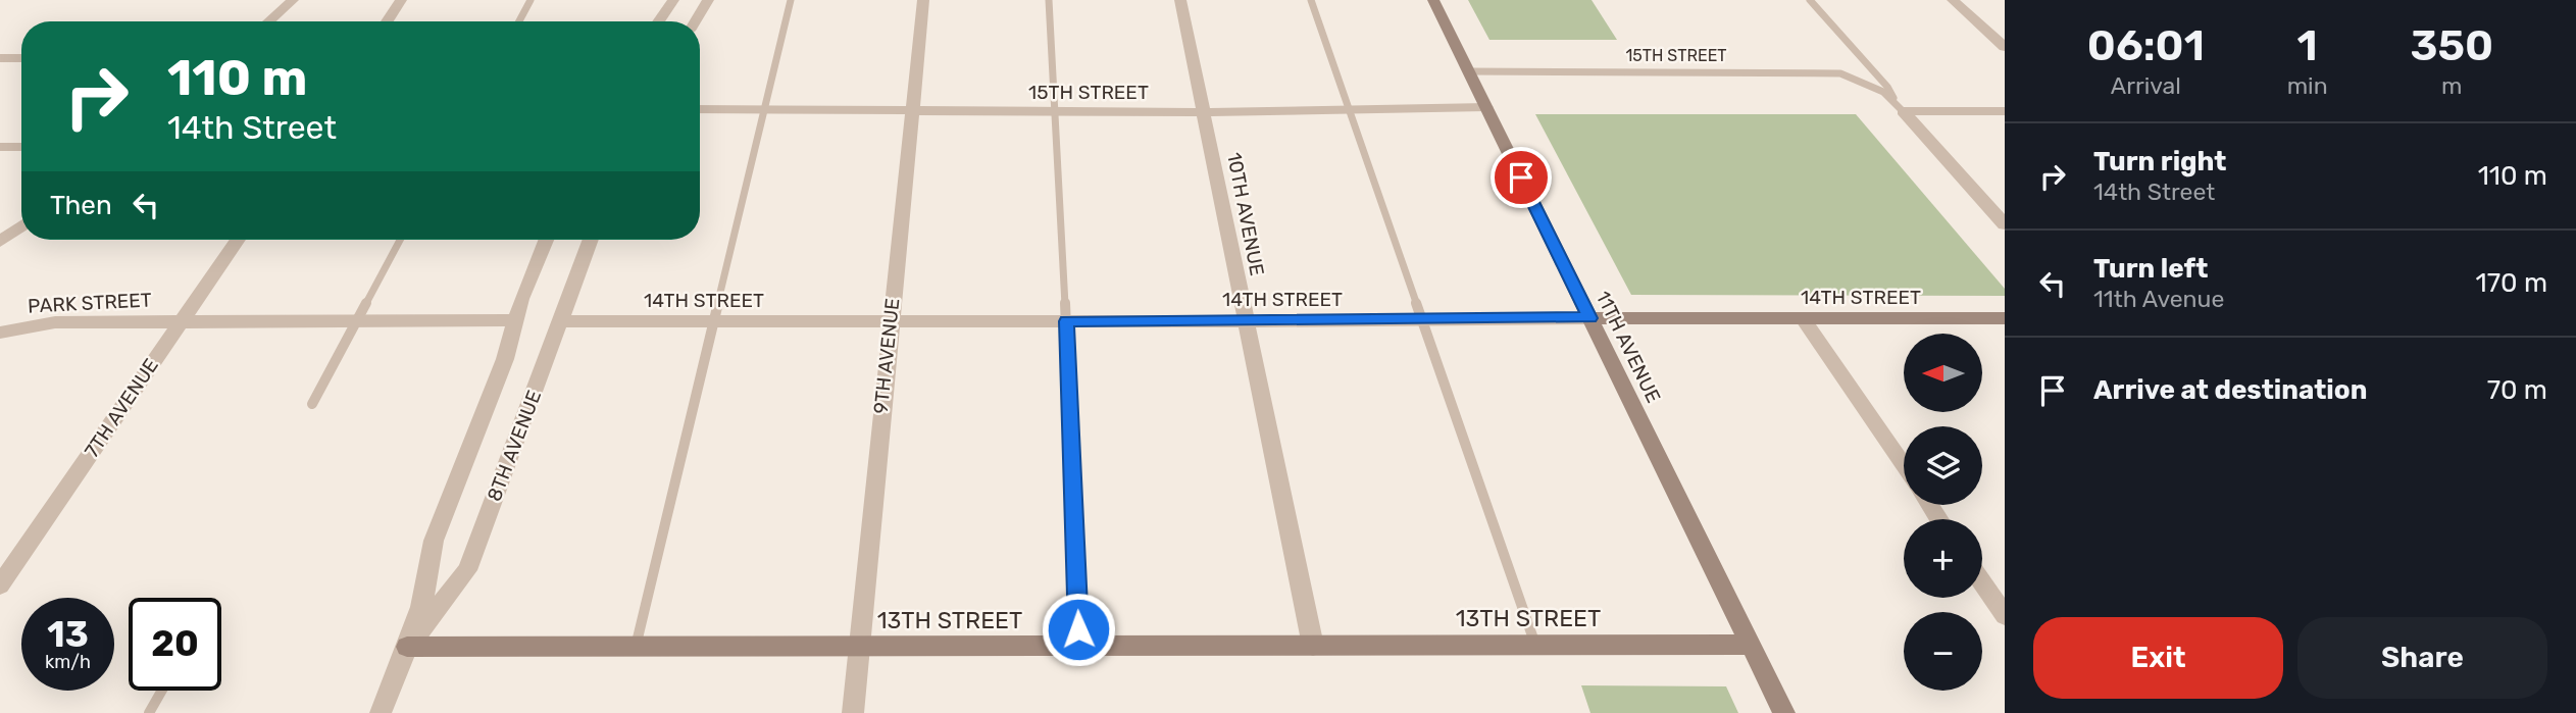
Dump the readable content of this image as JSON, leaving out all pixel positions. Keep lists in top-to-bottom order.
{
  "streets": {
    "street": [
      "15TH STREET",
      "10TH AVENUE",
      "14TH STREET",
      "PARK STREET",
      "11TH AVENUE",
      "9TH AVENUE",
      "7TH AVENUE",
      "8TH AVENUE",
      "13TH STREET"
    ]
  },
  "crossings": [
    ["15TH STREET", "10TH AVENUE"],
    ["15TH STREET", "11TH AVENUE"],
    ["15TH STREET", "9TH AVENUE"],
    ["10TH AVENUE", "14TH STREET"],
    ["10TH AVENUE", "13TH STREET"],
    ["14TH STREET", "11TH AVENUE"],
    ["14TH STREET", "9TH AVENUE"],
    ["14TH STREET", "8TH AVENUE"],
    ["PARK STREET", "7TH AVENUE"],
    ["11TH AVENUE", "13TH STREET"],
    ["9TH AVENUE", "13TH STREET"],
    ["8TH AVENUE", "13TH STREET"]
  ],
  "north": "left",
  "page": {
    "eta": [
      "06:01",
      "Arrival",
      "1",
      "min",
      "350",
      "m"
    ],
    "turn": ["110 m", "14th Street"],
    "list": [
      {
        "name": "Turn right",
        "note": "14th Street",
        "value": "110 m"
      },
      {
        "name": "Turn left",
        "note": "11th Avenue",
        "value": "170 m"
      },
      {
        "name": "Arrive at destination",
        "value": "70 m"
      }
    ],
    "then": "Then",
    "map_buttons": ["+", "−"],
    "speed": "13 km/h",
    "limit": "20",
    "buttons": ["Exit", "Share"]
  }
}
